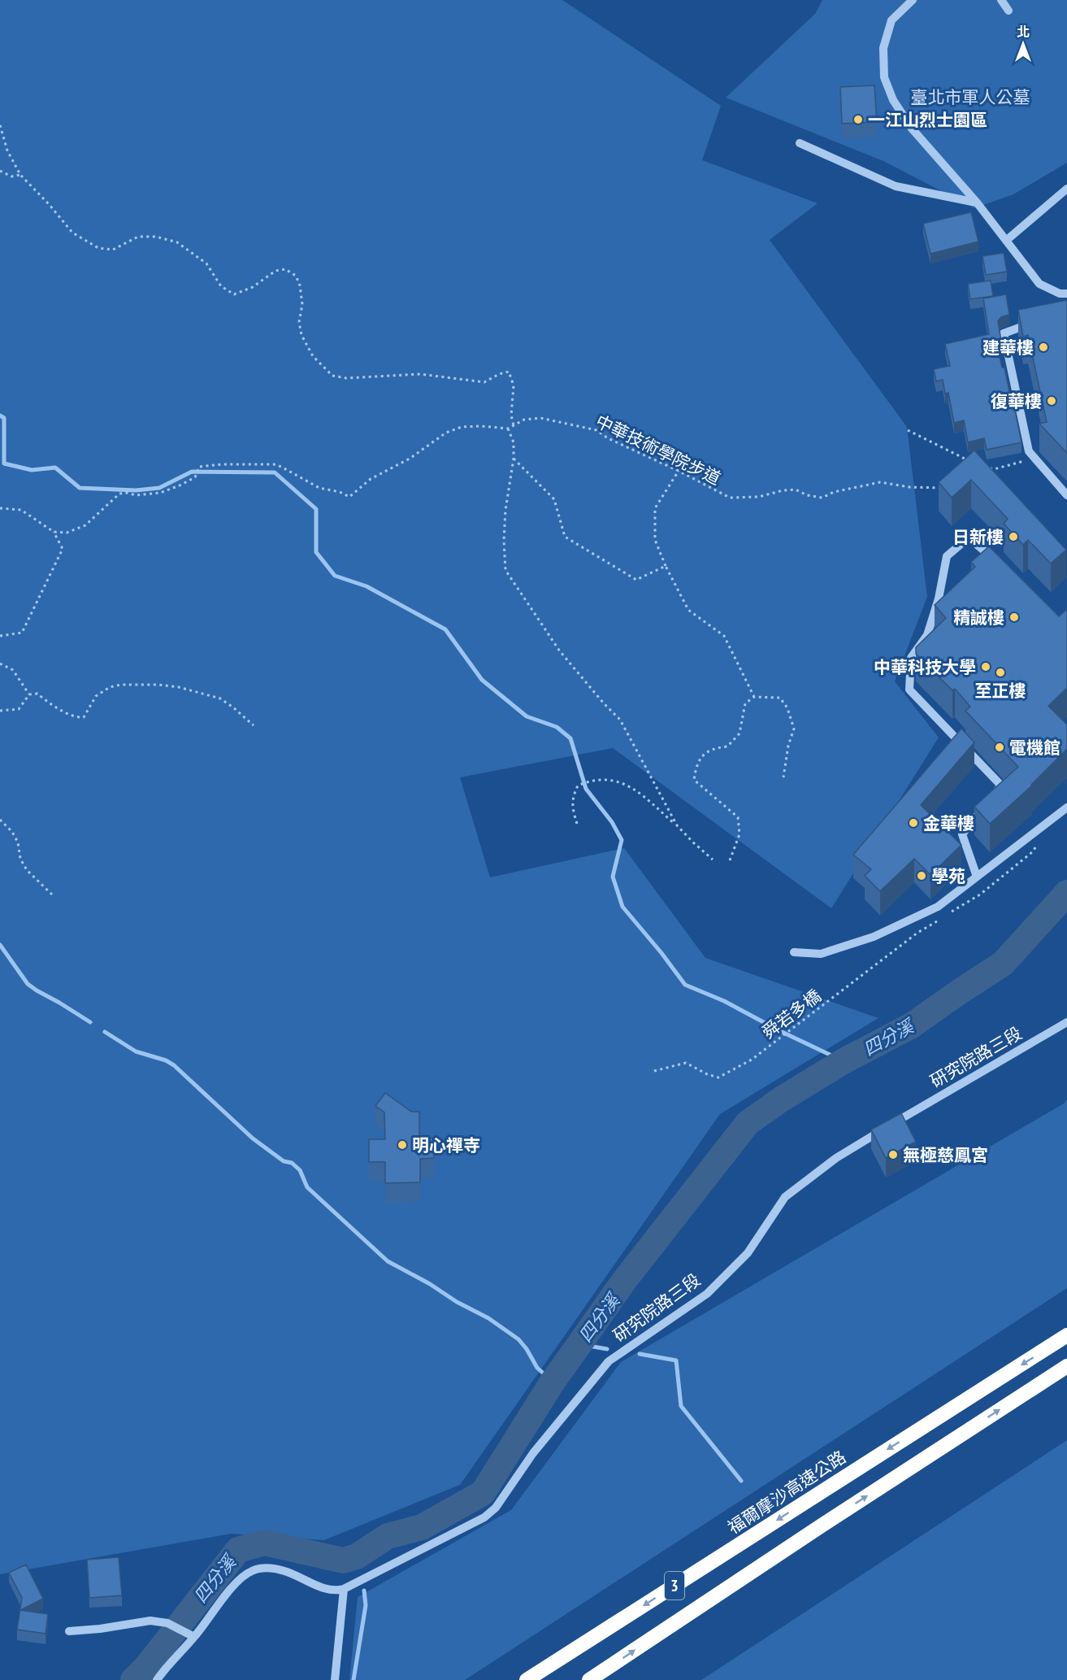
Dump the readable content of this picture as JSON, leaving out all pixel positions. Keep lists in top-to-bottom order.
{
  "streets": {
    "highway": ["福爾摩沙高速公路", "3"],
    "street": ["研究院路三段"],
    "path": ["中華技術學院步道", "舜若多橋"]
  },
  "water": ["四分溪"],
  "parks": ["臺北市軍人公墓"],
  "places": [
    "一江山烈士園區",
    "建華樓",
    "復華樓",
    "日新樓",
    "精誠樓",
    "中華科技大學",
    "至正樓",
    "電機館",
    "金華樓",
    "學苑",
    "明心禪寺",
    "無極慈鳳宮"
  ],
  "north": "top"
}
